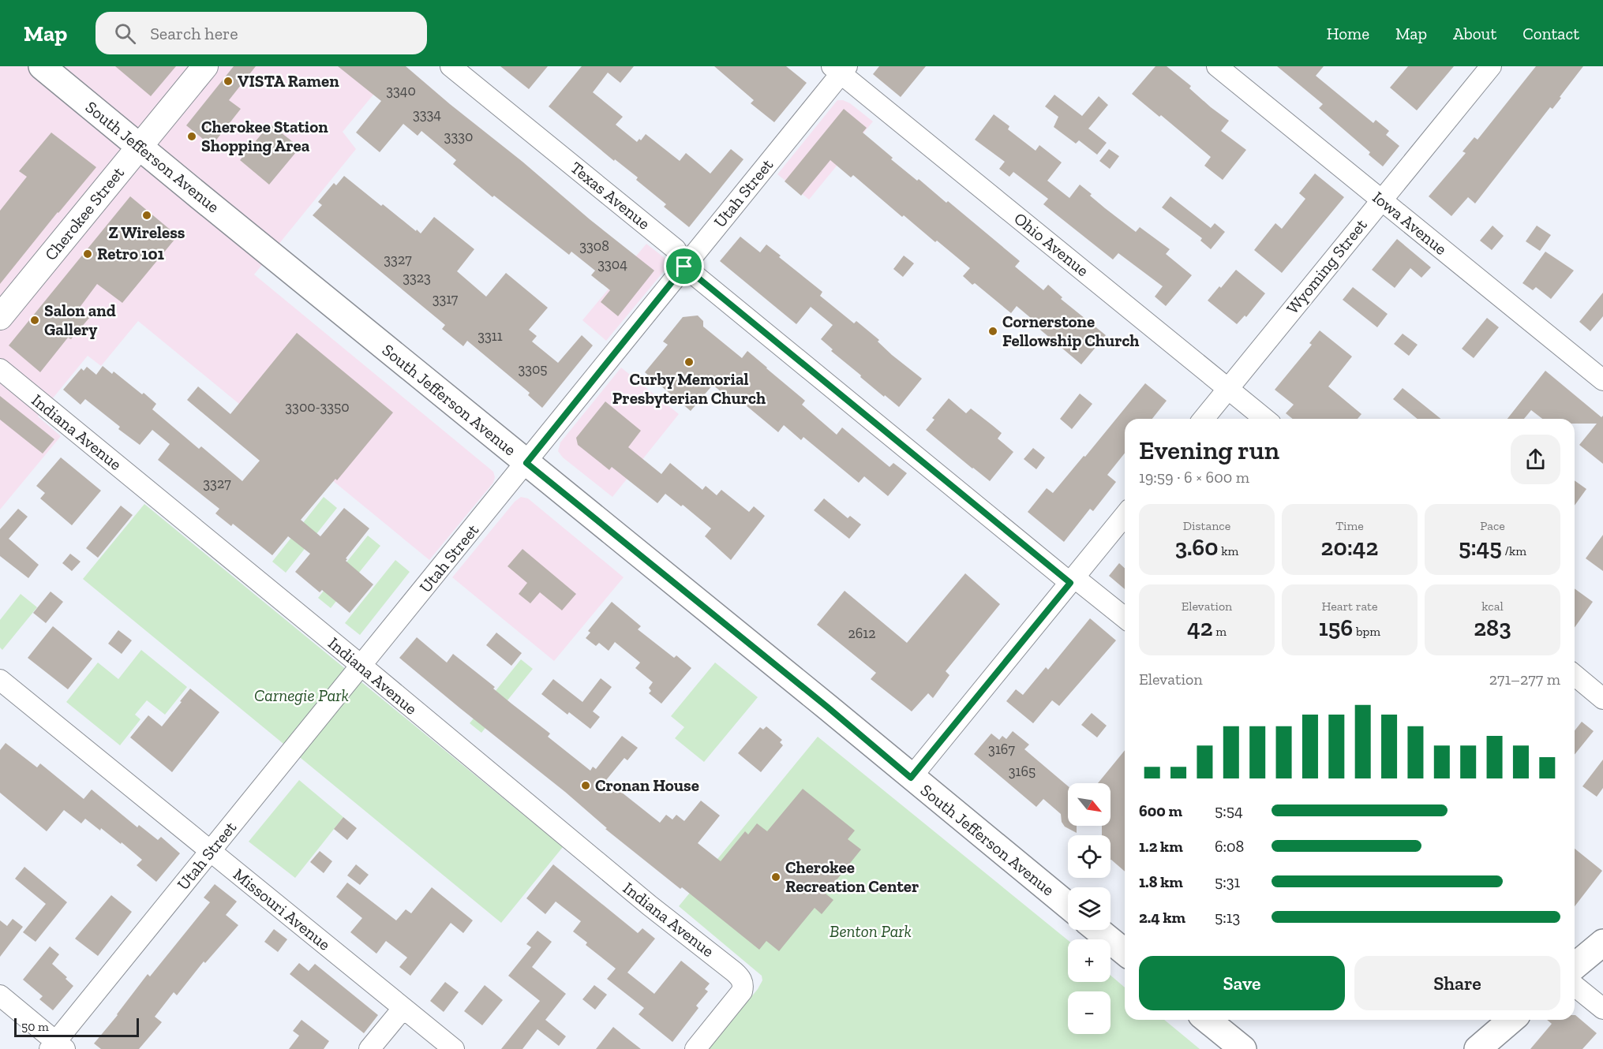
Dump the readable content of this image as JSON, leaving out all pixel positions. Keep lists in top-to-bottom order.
{
  "streets": {
    "main road": ["South Jefferson Avenue"],
    "street": [
      "Utah Street",
      "Texas Avenue",
      "Cherokee Street",
      "Iowa Avenue",
      "Ohio Avenue",
      "Wyoming Street",
      "Indiana Avenue",
      "Missouri Avenue"
    ]
  },
  "crossings": [
    ["South Jefferson Avenue", "Utah Street"],
    ["South Jefferson Avenue", "Cherokee Street"],
    ["Utah Street", "Texas Avenue"],
    ["Utah Street", "Ohio Avenue"],
    ["Utah Street", "Indiana Avenue"],
    ["Utah Street", "Missouri Avenue"],
    ["Iowa Avenue", "Wyoming Street"],
    ["Ohio Avenue", "Wyoming Street"]
  ],
  "parks": ["Carnegie Park", "Benton Park"],
  "places": [
    "VISTA Ramen",
    "Cherokee Station Shopping Area",
    "Z Wireless",
    "Retro 101",
    "Salon and Gallery",
    "Cornerstone Fellowship Church",
    "Curby Memorial Presbyterian Church",
    "Cronan House",
    "Cherokee Recreation Center"
  ],
  "house_numbers": [
    "3340",
    "3334",
    "3330",
    "3308",
    "3327",
    "3304",
    "3323",
    "3317",
    "3311",
    "3305",
    "3300-3350",
    "3327",
    "2612",
    "3167",
    "3165"
  ],
  "scale_bar": "50 m",
  "north": "bottom right",
  "page": {
    "header": "Map",
    "search": "Search here",
    "nav": [
      "Home",
      "Map",
      "About",
      "Contact"
    ],
    "heading": ["Evening run", "19:59 · 6 × 600 m"],
    "stats": [
      ["Distance", "3.60 km"],
      ["Time", "20:42"],
      ["Pace", "5:45 /km"],
      ["Elevation", "42 m"],
      ["Heart rate", "156 bpm"],
      ["kcal", "283"]
    ],
    "chart": ["Elevation", "271–277 m"],
    "map_buttons": ["+", "−"],
    "list": [
      {
        "name": "600 m",
        "note": "5:54"
      },
      {
        "name": "1.2 km",
        "note": "6:08"
      },
      {
        "name": "1.8 km",
        "note": "5:31"
      },
      {
        "name": "2.4 km",
        "note": "5:13"
      }
    ],
    "buttons": ["Save", "Share"],
    "scale": "50 m"
  }
}
